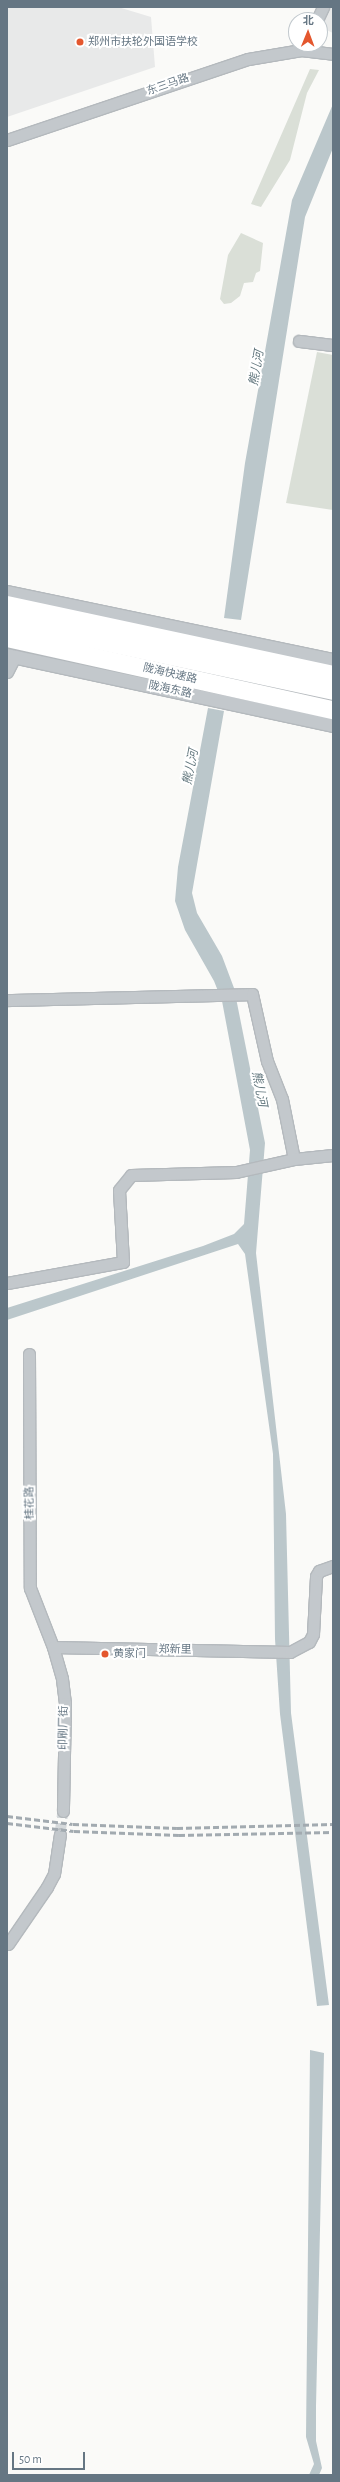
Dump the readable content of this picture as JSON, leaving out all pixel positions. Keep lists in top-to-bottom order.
{
  "streets": {
    "highway": ["陇海快速路"],
    "street": [
      "东三马路",
      "陇海东路",
      "桂花路",
      "郑新里",
      "印刷厂街"
    ]
  },
  "crossings": [
    ["桂花路", "郑新里"],
    ["桂花路", "印刷厂街"],
    ["郑新里", "印刷厂街"]
  ],
  "water": ["熊儿河"],
  "places": ["郑州市扶轮外国语学校", "黄家门"],
  "scale_bar": "50 m",
  "north": "top"
}
